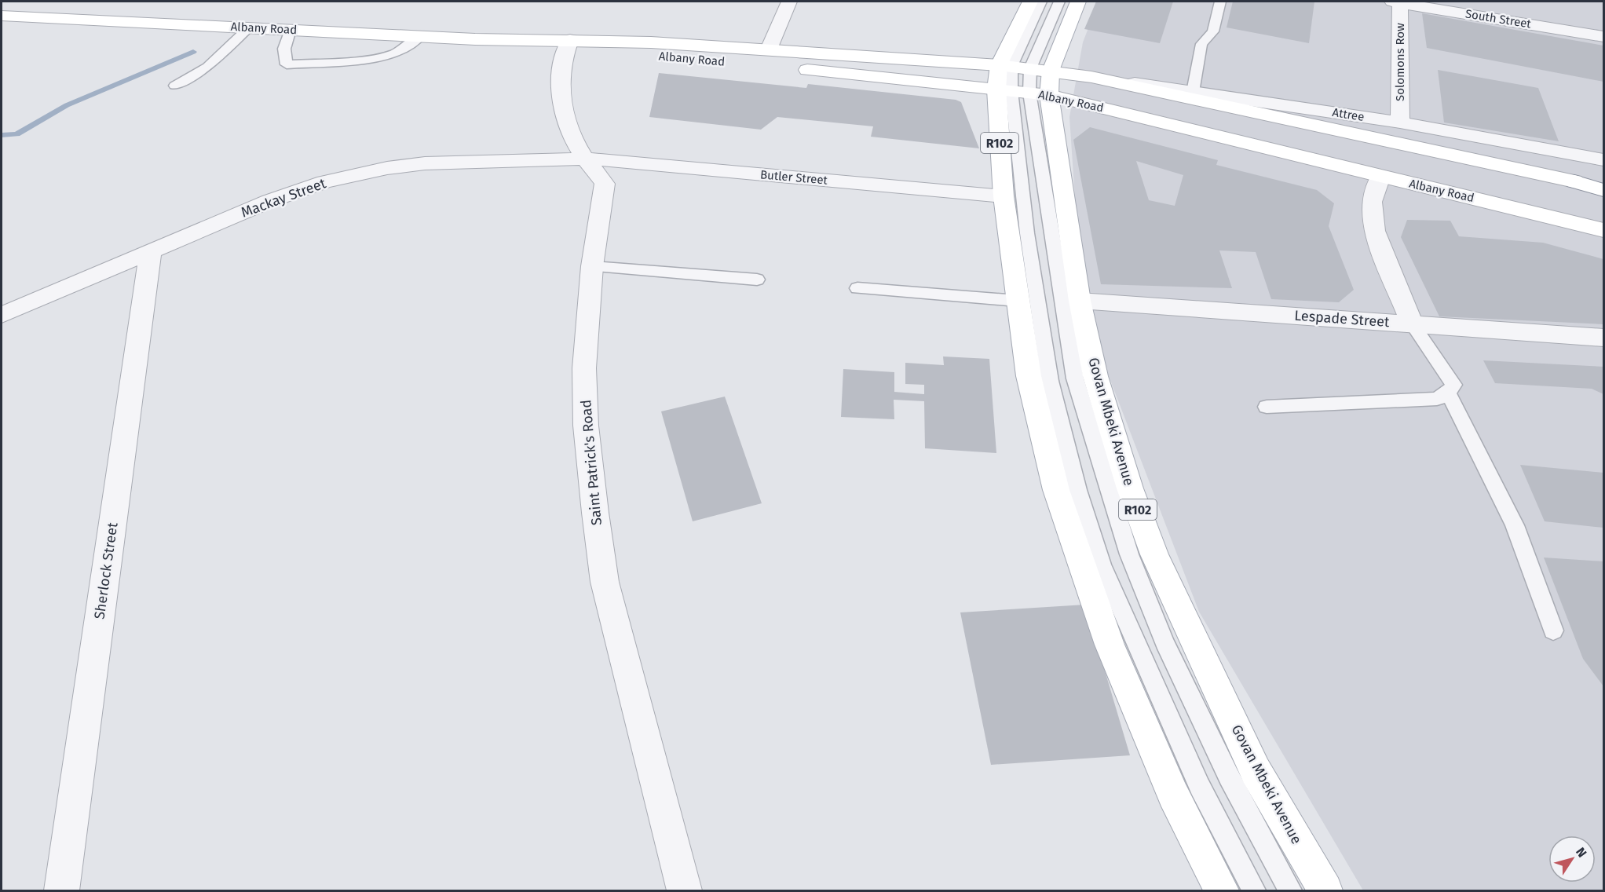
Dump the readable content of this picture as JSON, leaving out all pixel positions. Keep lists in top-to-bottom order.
{
  "streets": {
    "main road": ["Albany Road", "R102", "Govan Mbeki Avenue"],
    "street": [
      "South Street",
      "Solomons Row",
      "Attree",
      "Butler Street",
      "Mackay Street",
      "Lespade Street",
      "Saint Patrick's Road",
      "Sherlock Street"
    ]
  },
  "crossings": [
    ["South Street", "Solomons Row"],
    ["Albany Road", "Attree"],
    ["Albany Road", "R102"],
    ["Albany Road", "Govan Mbeki Avenue"],
    ["Albany Road", "Saint Patrick's Road"],
    ["Solomons Row", "Attree"],
    ["R102", "Butler Street"],
    ["Butler Street", "Mackay Street"],
    ["Butler Street", "Saint Patrick's Road"],
    ["Mackay Street", "Saint Patrick's Road"],
    ["Mackay Street", "Sherlock Street"],
    ["Lespade Street", "Govan Mbeki Avenue"]
  ],
  "north": "top right"
}
